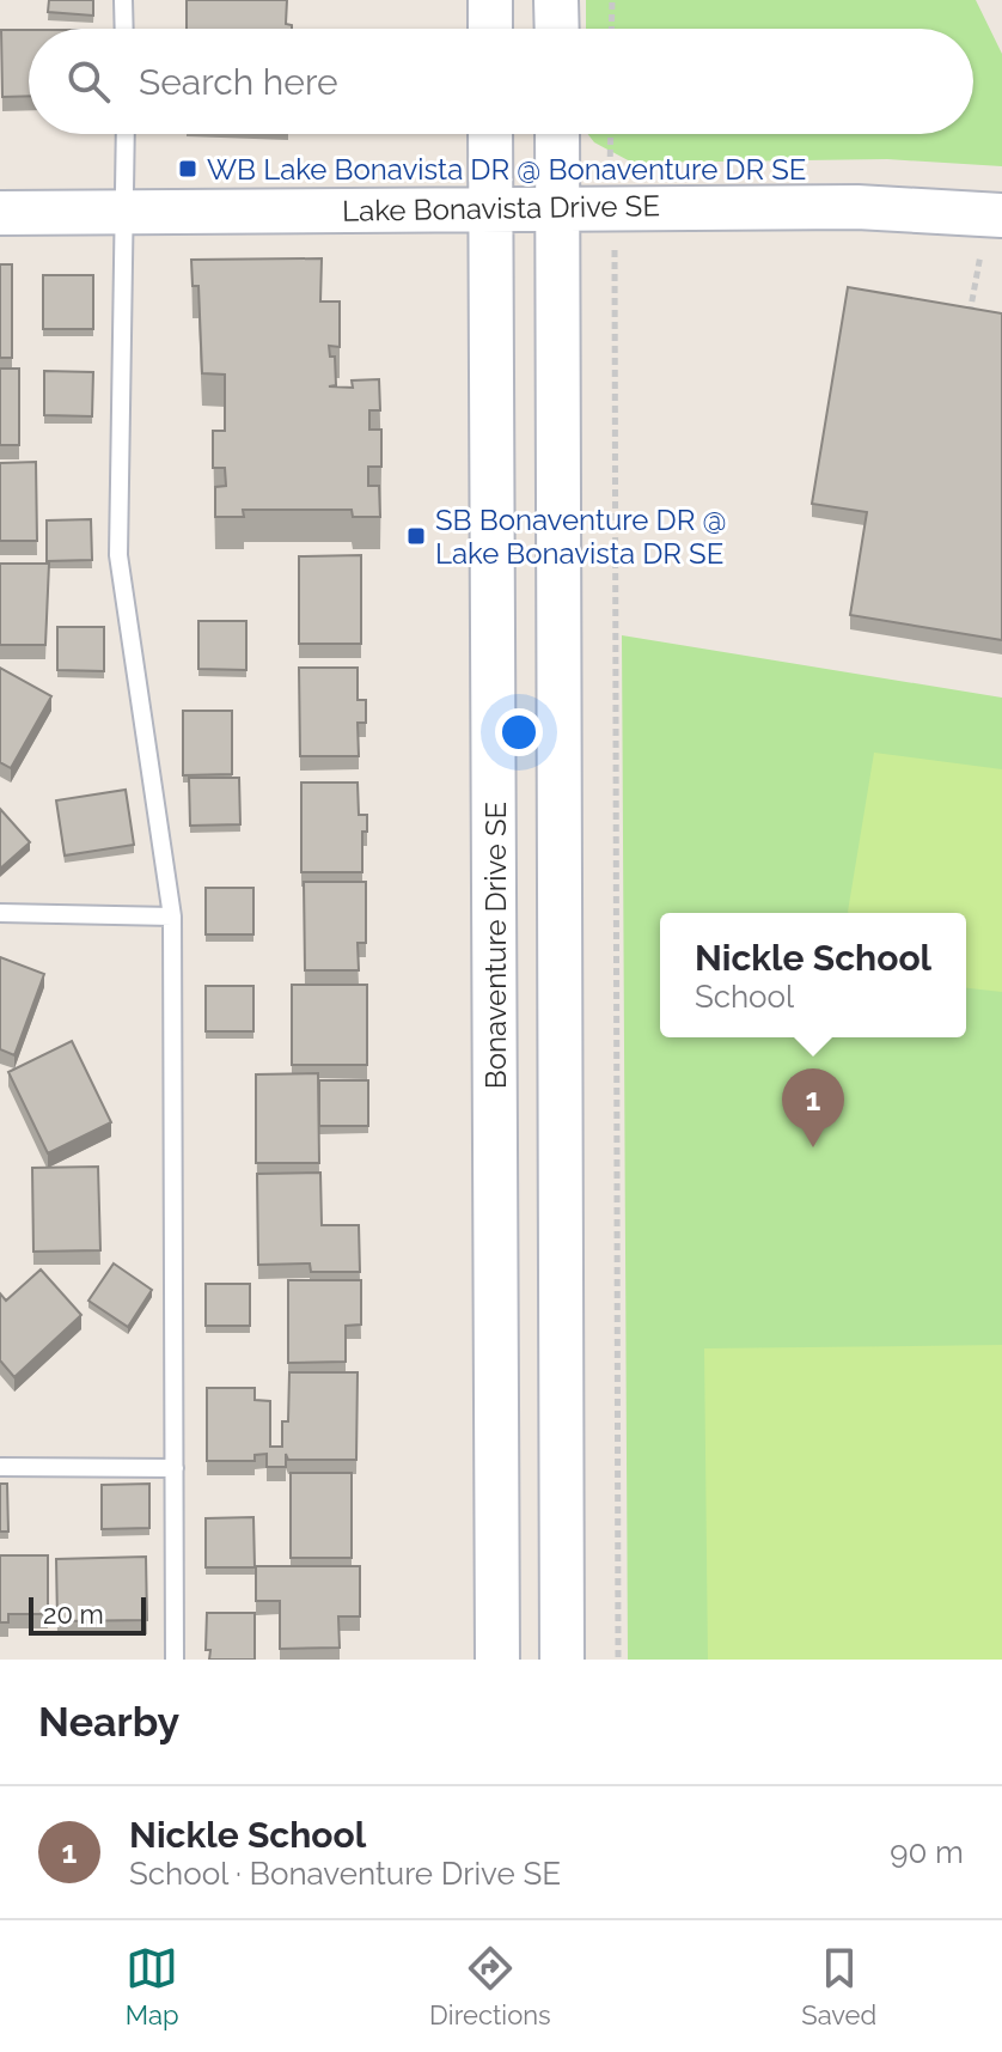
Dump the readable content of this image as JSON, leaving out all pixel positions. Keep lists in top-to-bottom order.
{
  "streets": {
    "street": ["Lake Bonavista Drive SE", "Bonaventure Drive SE"]
  },
  "crossings": [
    ["Lake Bonavista Drive SE", "Bonaventure Drive SE"]
  ],
  "places": {
    "transit": ["WB Lake Bonavista DR @ Bonaventure DR SE", "SB Bonaventure DR @ Lake Bonavista DR SE"]
  },
  "scale_bar": "20 m",
  "page": {
    "search": "Search here",
    "popup": ["Nickle School", "School"],
    "pins": "1",
    "scale": "20 m",
    "heading": "Nearby",
    "list": [
      {
        "mark": "1",
        "name": "Nickle School",
        "note": "School · Bonaventure Drive SE",
        "value": "90 m"
      }
    ],
    "nav": ["Map", "Directions", "Saved"]
  }
}
